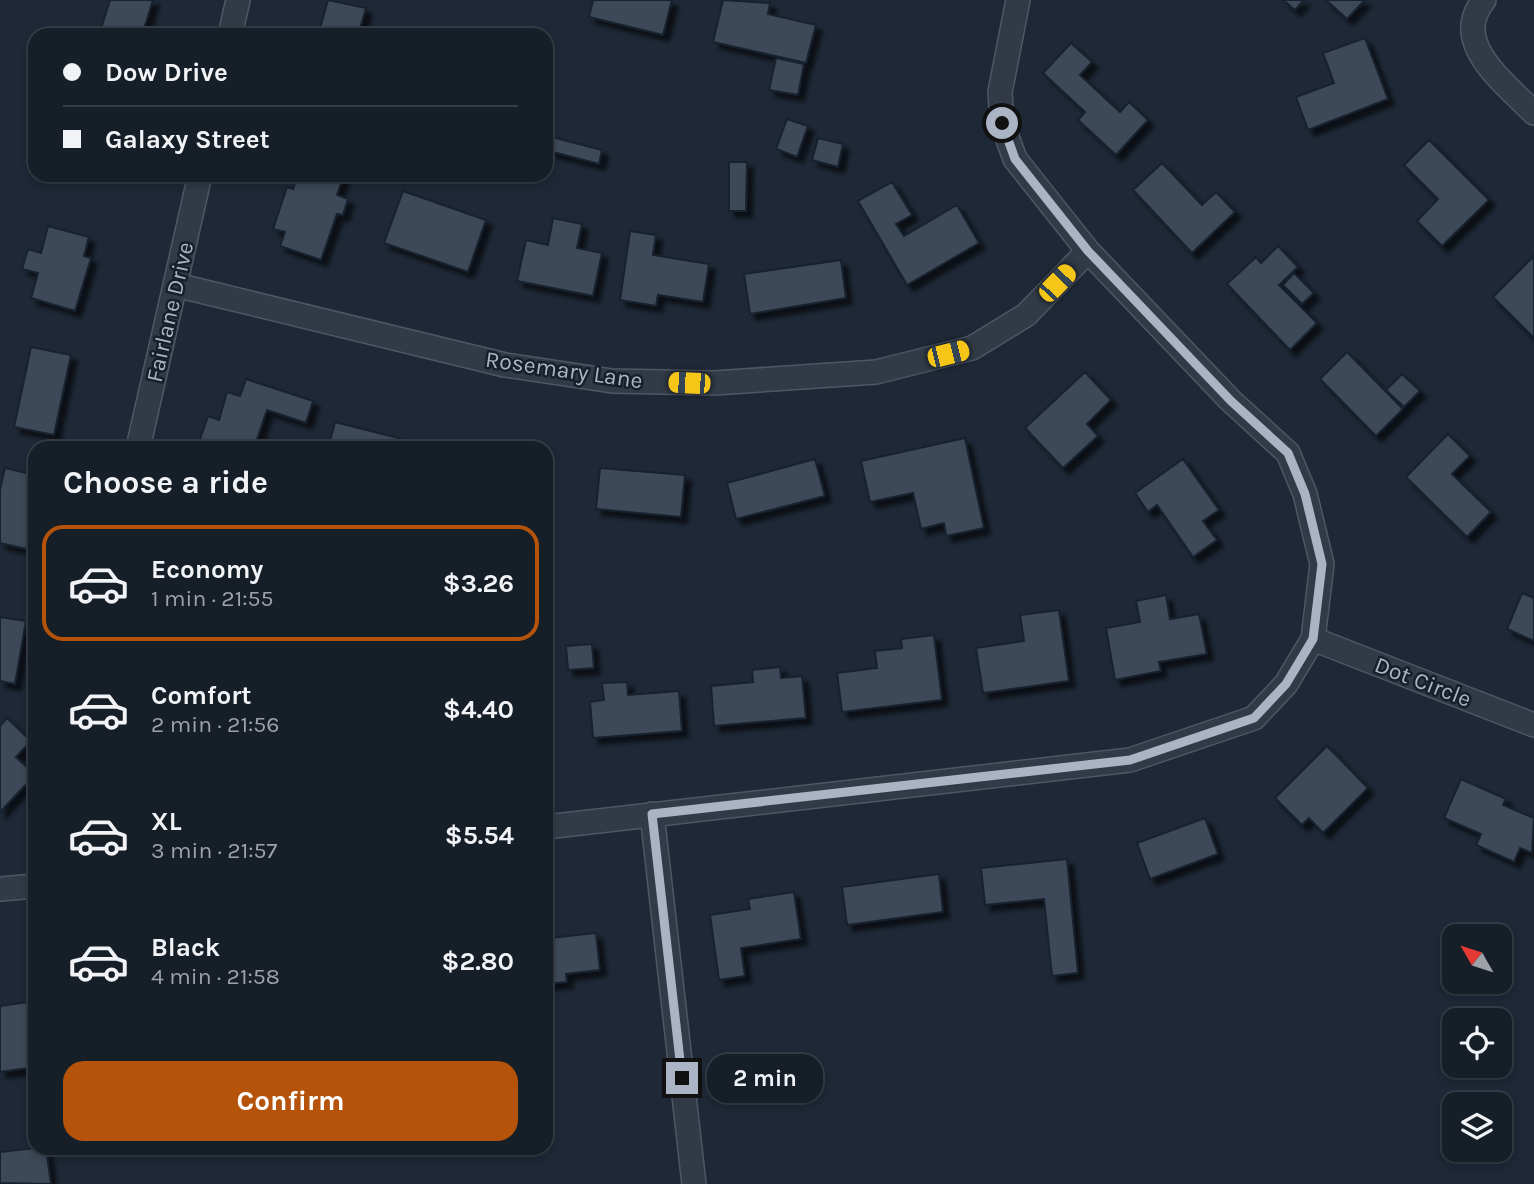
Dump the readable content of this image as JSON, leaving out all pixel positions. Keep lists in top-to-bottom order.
{
  "streets": {
    "street": ["Fairlane Drive", "Rosemary Lane", "Dot Circle"]
  },
  "crossings": [
    ["Fairlane Drive", "Rosemary Lane"]
  ],
  "north": "top left",
  "page": {
    "banner": ["Dow Drive", "Galaxy Street"],
    "heading": "Choose a ride",
    "list": [
      {
        "name": "Economy",
        "note": "1 min · 21:55",
        "value": "$3.26"
      },
      {
        "name": "Comfort",
        "note": "2 min · 21:56",
        "value": "$4.40"
      },
      {
        "name": "XL",
        "note": "3 min · 21:57",
        "value": "$5.54"
      },
      {
        "name": "Black",
        "note": "4 min · 21:58",
        "value": "$2.80"
      }
    ],
    "buttons": "Confirm",
    "bubble": "2 min"
  }
}
